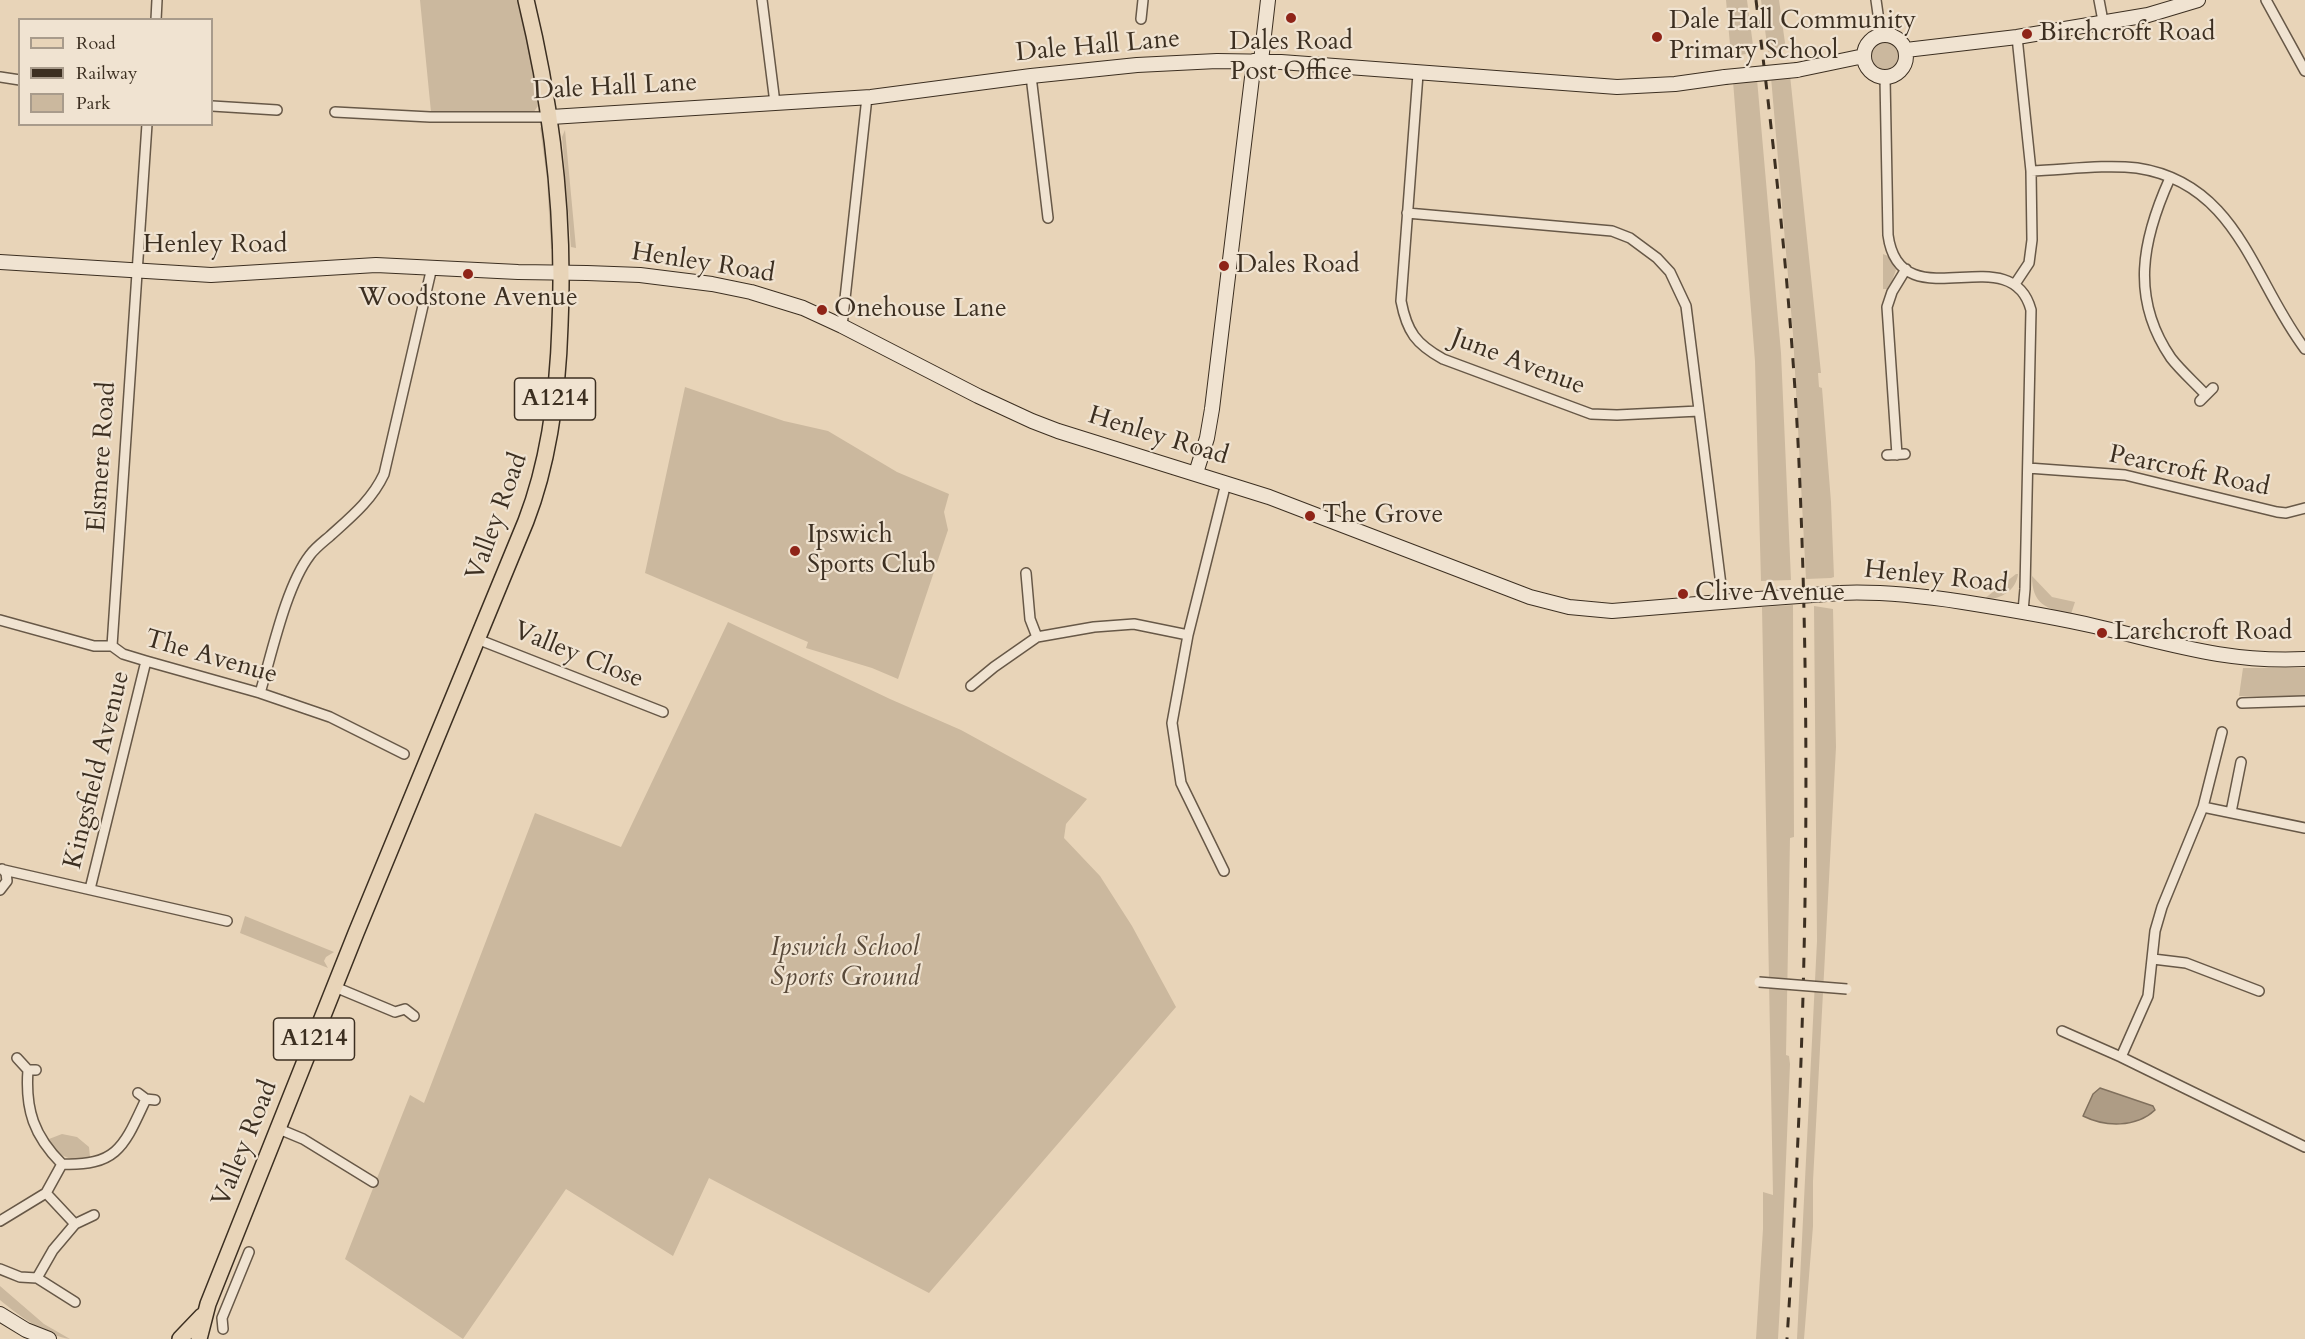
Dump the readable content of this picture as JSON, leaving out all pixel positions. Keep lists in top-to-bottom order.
{
  "streets": {
    "main road": ["A1214", "Valley Road"],
    "street": [
      "Dale Hall Lane",
      "Henley Road",
      "June Avenue",
      "Elsmere Road",
      "Pearcroft Road",
      "Valley Close",
      "The Avenue",
      "Kingsfield Avenue"
    ]
  },
  "crossings": [
    ["Dale Hall Lane", "June Avenue"],
    ["Dale Hall Lane", "Valley Road"],
    ["Henley Road", "Elsmere Road"],
    ["Henley Road", "Valley Road"],
    ["Elsmere Road", "The Avenue"],
    ["Valley Road", "Valley Close"],
    ["The Avenue", "Kingsfield Avenue"]
  ],
  "parks": ["Ipswich School Sports Ground"],
  "places": [
    "Dales Road Post Office",
    "Birchcroft Road",
    "Dale Hall Community Primary School",
    "Dales Road",
    "Woodstone Avenue",
    "Onehouse Lane",
    "The Grove",
    "Ipswich Sports Club",
    "Clive Avenue",
    "Larchcroft Road"
  ],
  "legend": ["Road", "Railway", "Park"]
}
